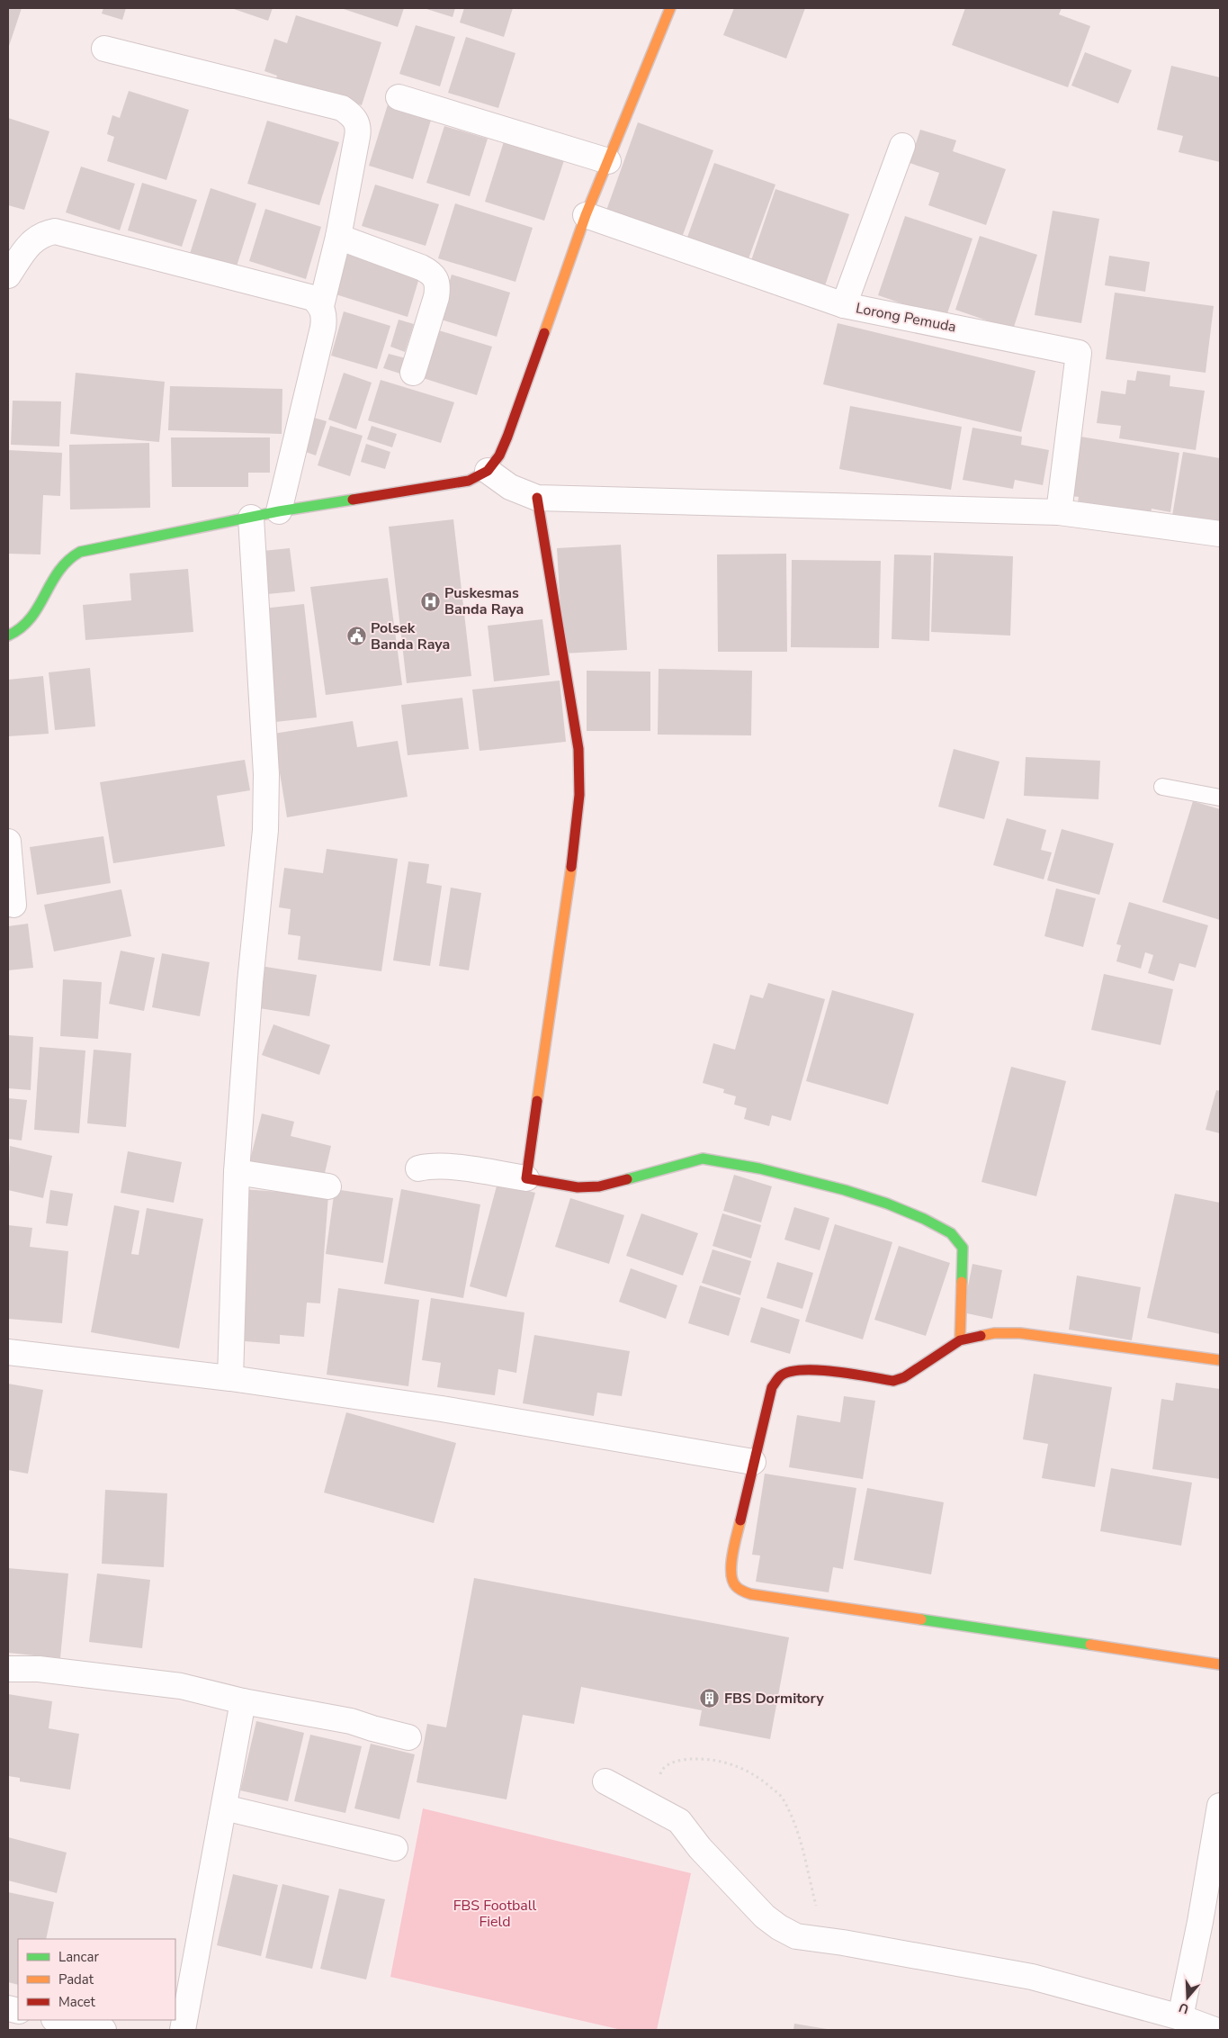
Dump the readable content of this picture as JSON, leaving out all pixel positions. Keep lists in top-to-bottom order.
{
  "streets": {
    "street": ["Lorong Pemuda"]
  },
  "parks": ["FBS Football Field"],
  "places": {
    "hospital": ["Puskesmas Banda Raya"],
    "public building": ["Polsek Banda Raya"],
    "building": ["FBS Dormitory"]
  },
  "legend": ["Lancar", "Padat", "Macet"],
  "north": "bottom"
}
